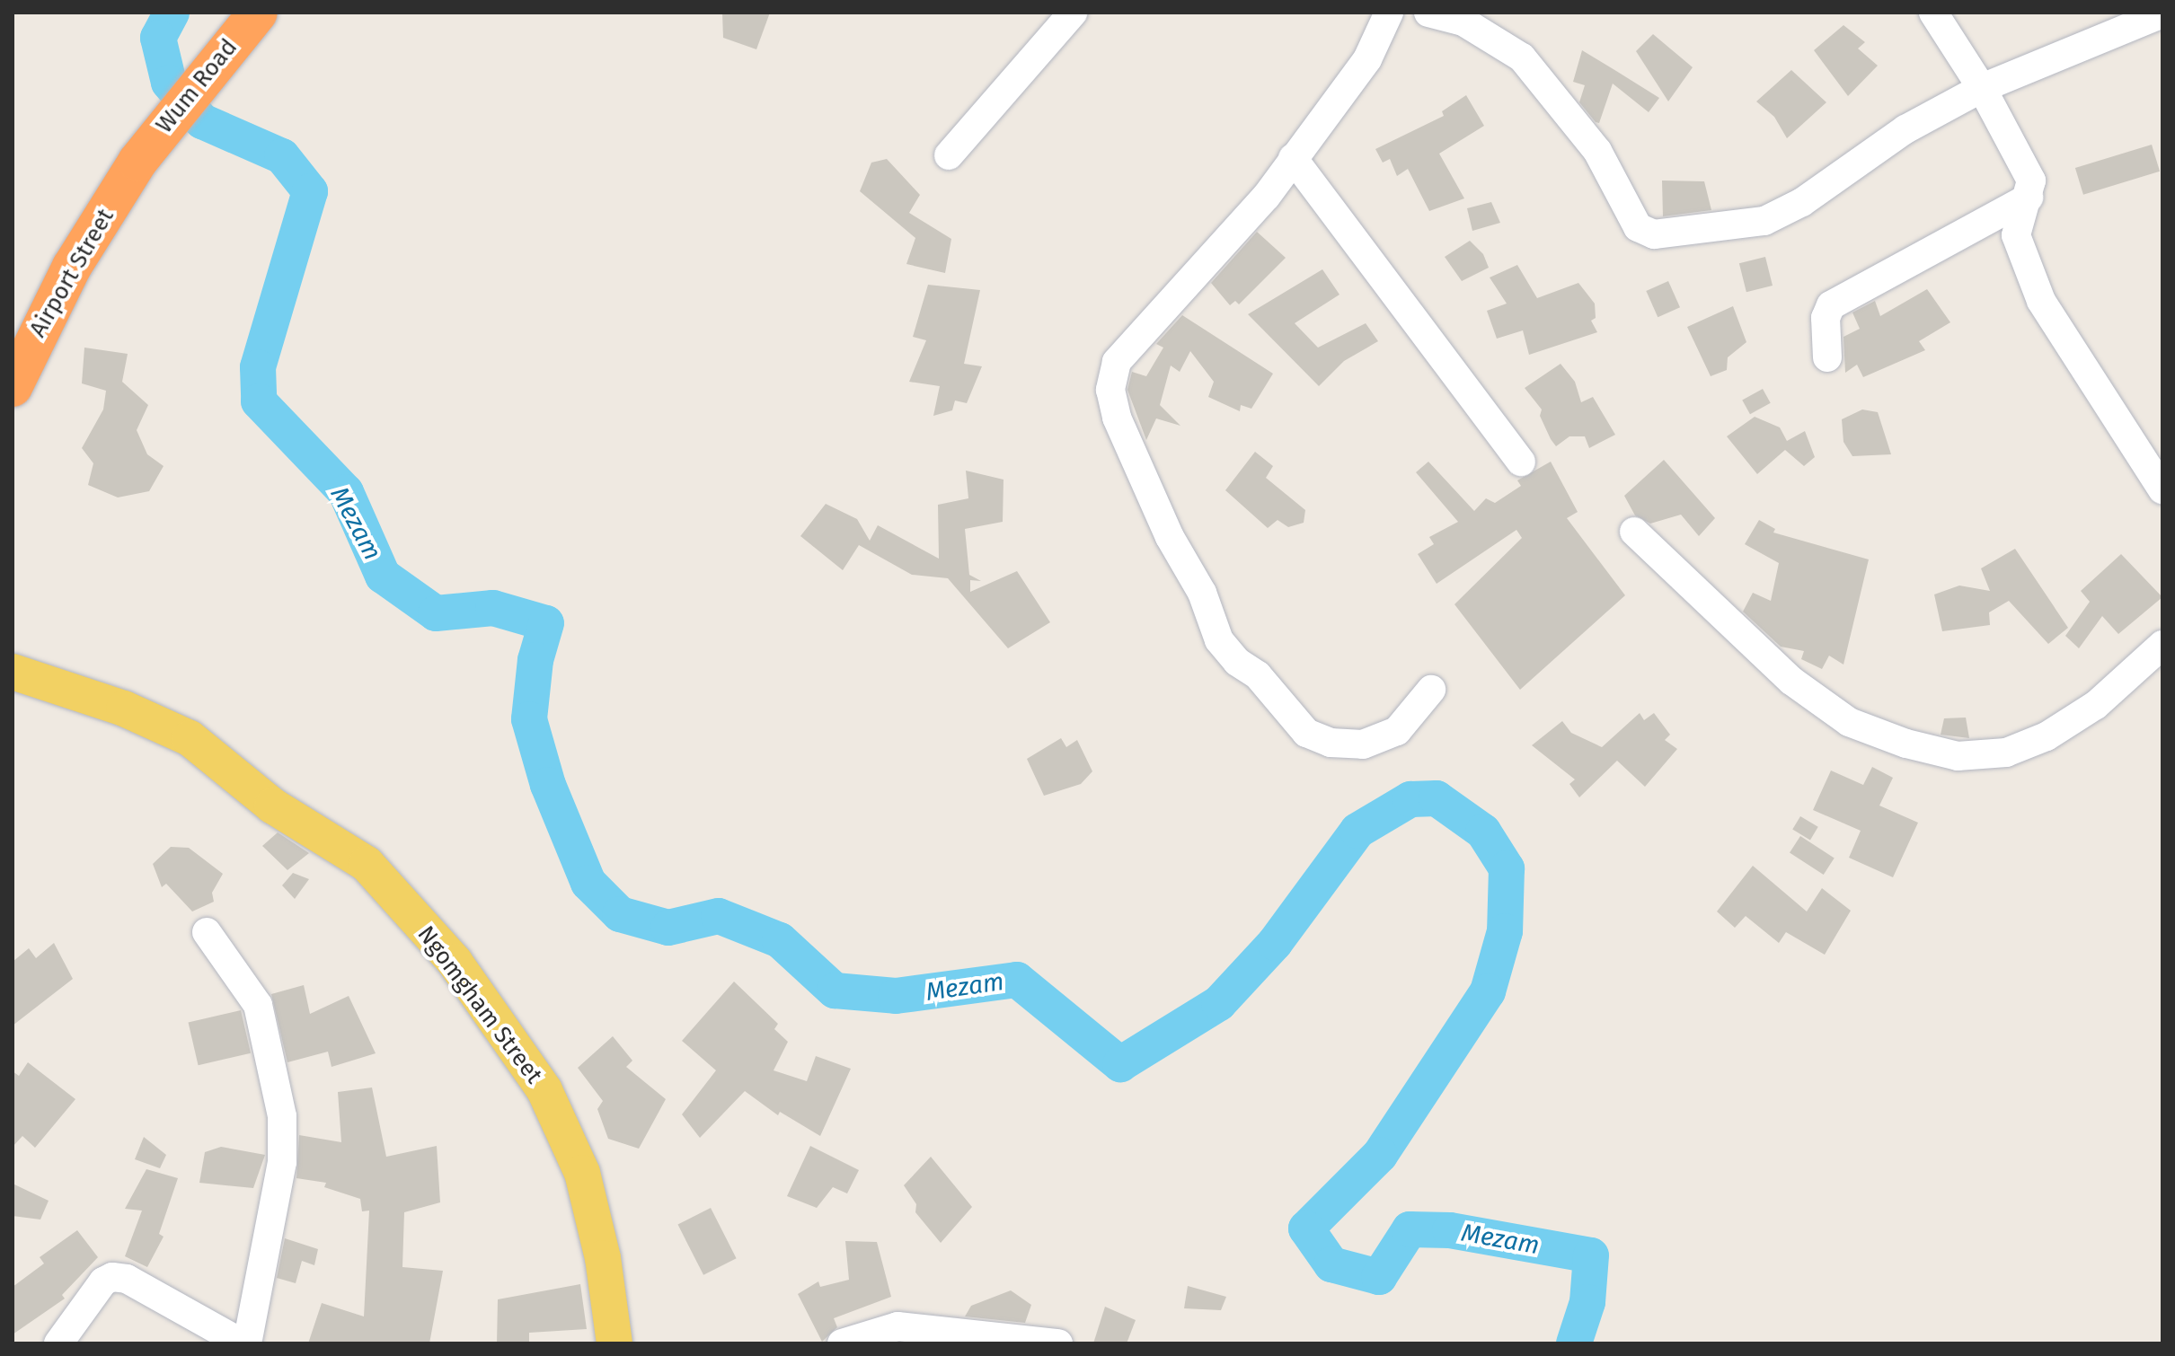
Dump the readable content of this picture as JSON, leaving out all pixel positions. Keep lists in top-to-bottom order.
{
  "streets": {
    "highway": ["Wum Road", "Airport Street"],
    "main road": ["Ngomgham Street"]
  },
  "crossings": [
    ["Wum Road", "Airport Street"]
  ],
  "water": ["Mezam"]
}
